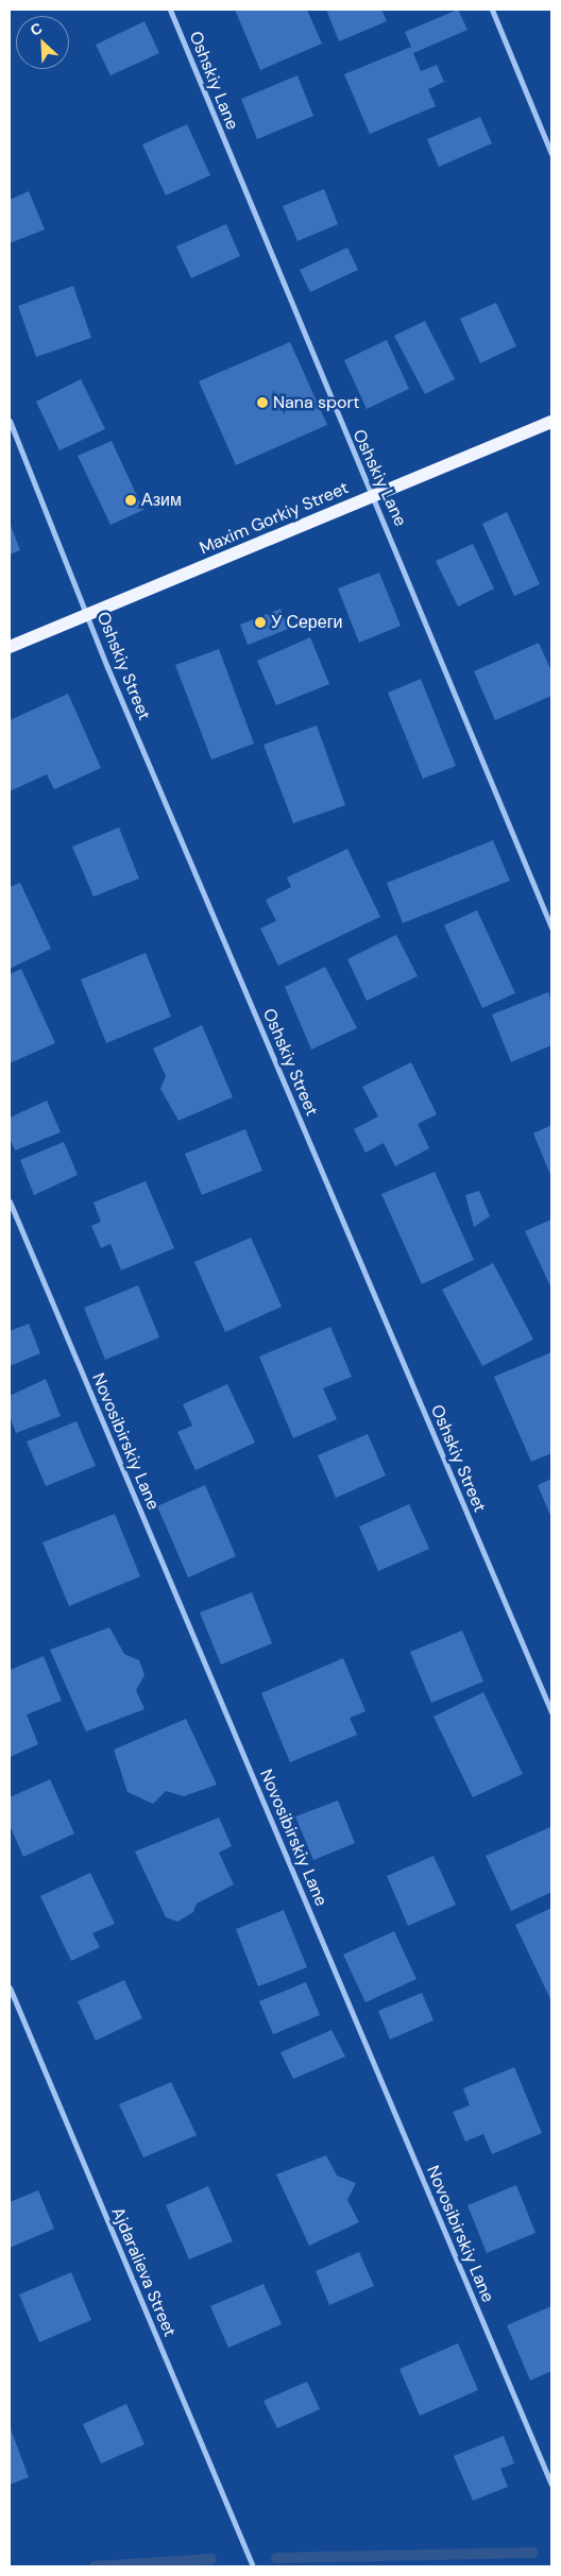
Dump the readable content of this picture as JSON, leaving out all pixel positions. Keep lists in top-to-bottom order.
{
  "streets": {
    "main road": ["Maxim Gorkiy Street"],
    "street": [
      "Oshskiy Lane",
      "Oshskiy Street",
      "Novosibirskiy Lane",
      "Ajdaralieva Street"
    ]
  },
  "crossings": [
    ["Oshskiy Lane", "Maxim Gorkiy Street"],
    ["Maxim Gorkiy Street", "Oshskiy Street"]
  ],
  "places": ["Nana sport", "Азим", "У Сереги"],
  "north": "top left"
}
